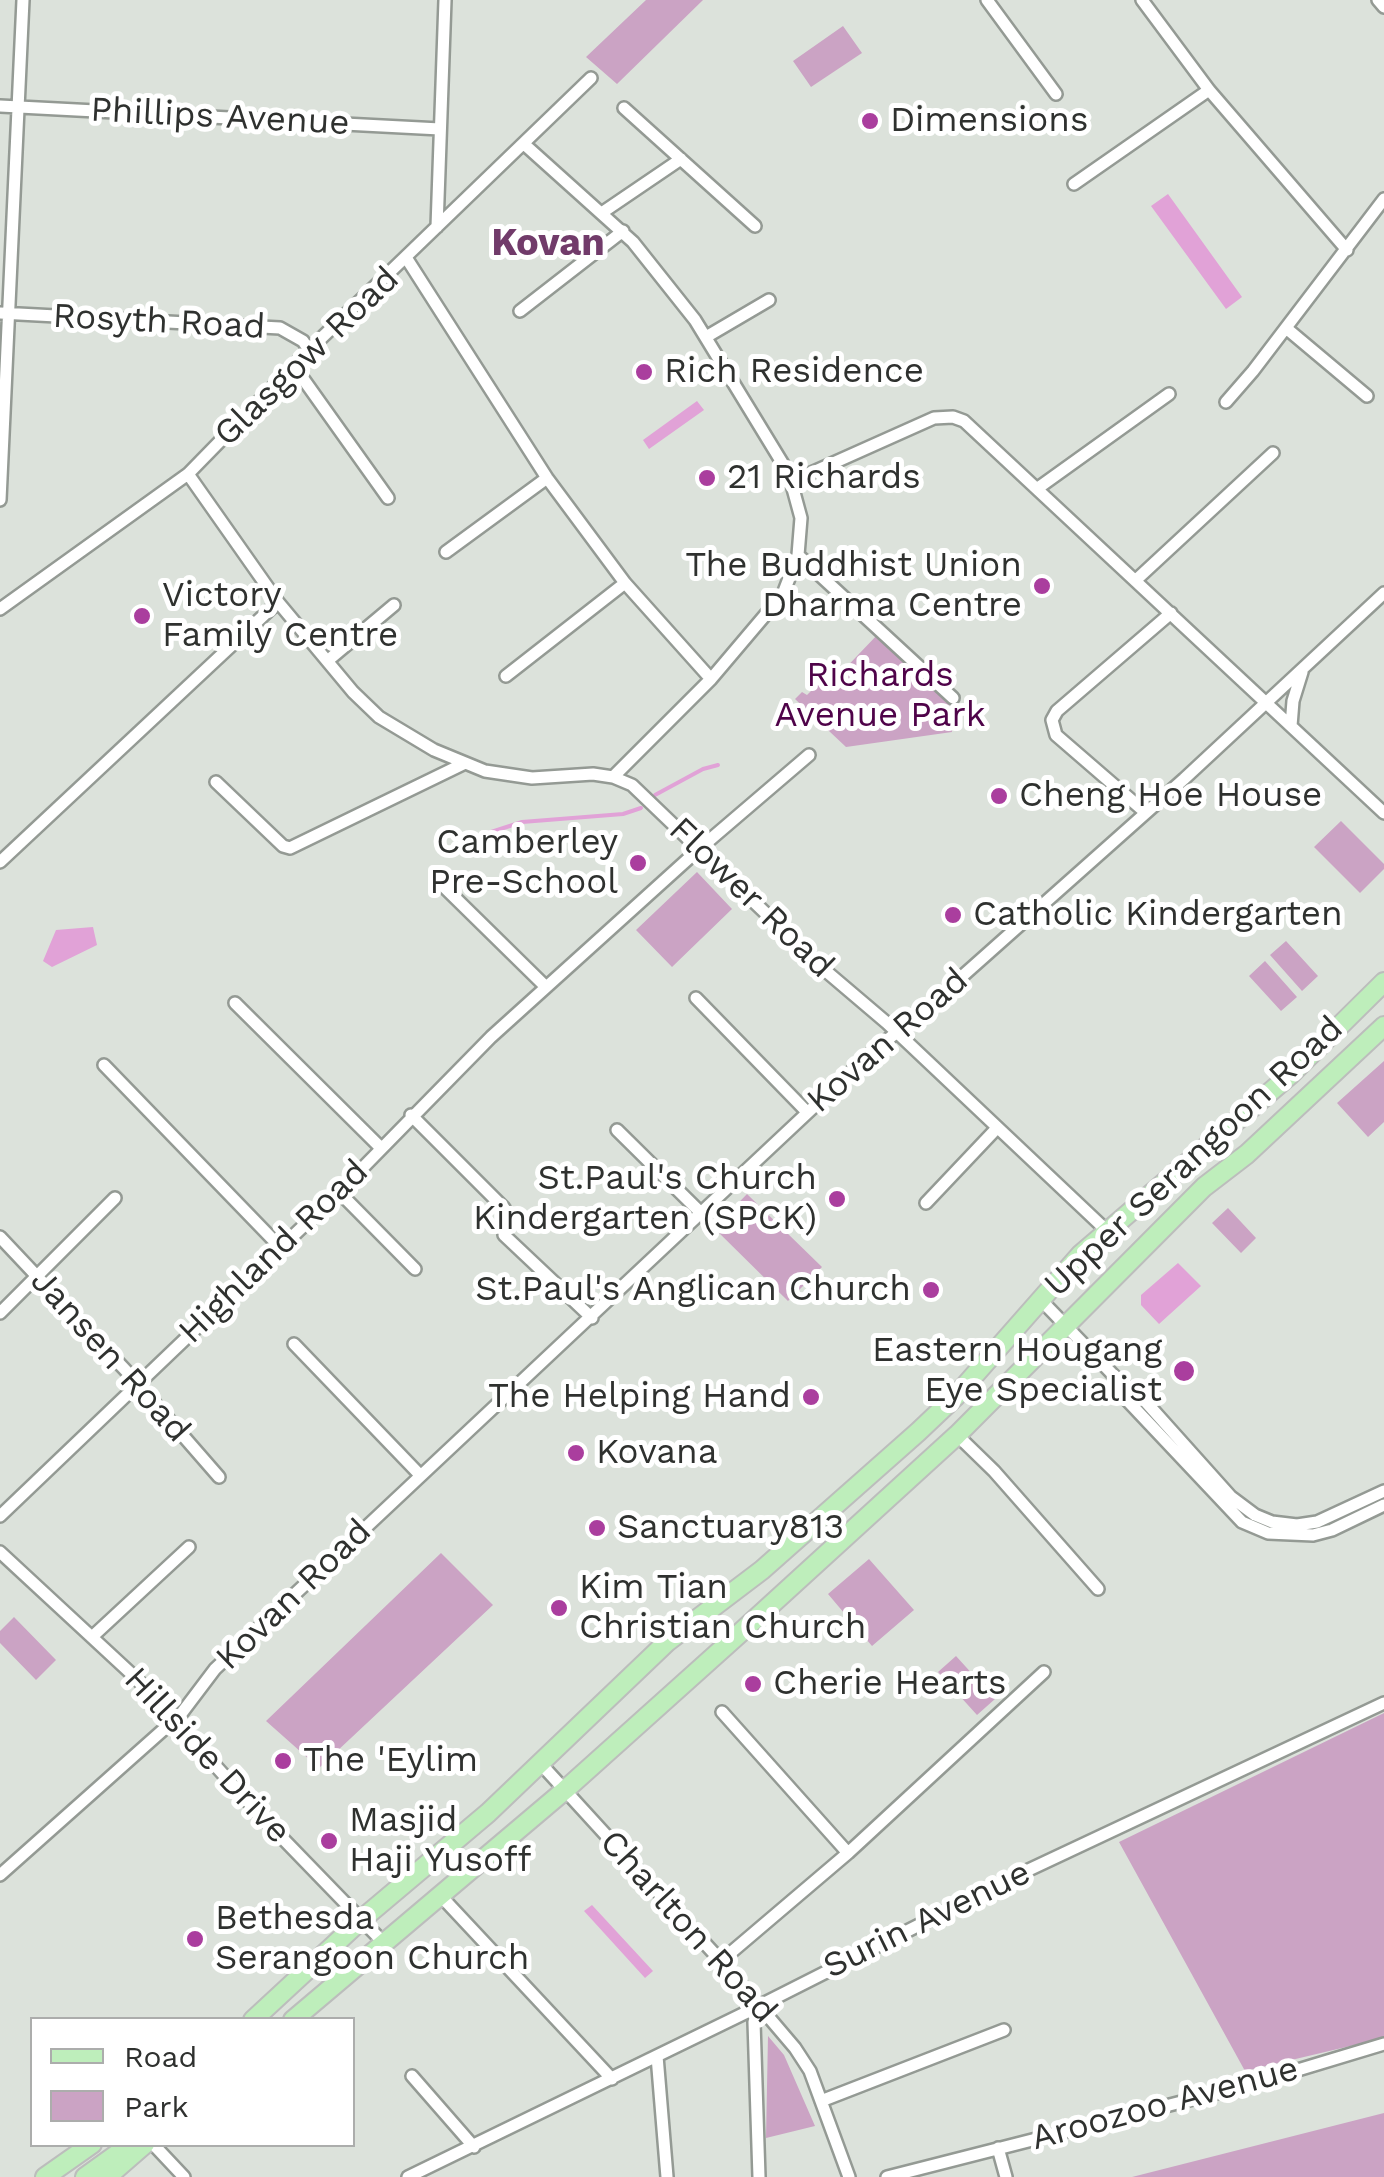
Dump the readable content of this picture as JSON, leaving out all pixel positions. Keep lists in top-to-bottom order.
{
  "streets": {
    "main road": ["Upper Serangoon Road"],
    "street": [
      "Phillips Avenue",
      "Rosyth Road",
      "Glasgow Road",
      "Flower Road",
      "Kovan Road",
      "Highland Road",
      "Jansen Road",
      "Hillside Drive",
      "Surin Avenue",
      "Charlton Road",
      "Aroozoo Avenue"
    ]
  },
  "crossings": [
    ["Rosyth Road", "Glasgow Road"],
    ["Flower Road", "Kovan Road"],
    ["Flower Road", "Upper Serangoon Road"],
    ["Flower Road", "Highland Road"],
    ["Kovan Road", "Hillside Drive"],
    ["Upper Serangoon Road", "Hillside Drive"],
    ["Upper Serangoon Road", "Charlton Road"],
    ["Highland Road", "Jansen Road"],
    ["Surin Avenue", "Charlton Road"]
  ],
  "districts": ["Kovan"],
  "parks": ["Richards Avenue Park"],
  "places": [
    "Dimensions",
    "Rich Residence",
    "21 Richards",
    "The Buddhist Union Dharma Centre",
    "Victory Family Centre",
    "Cheng Hoe House",
    "Camberley Pre-School",
    "Catholic Kindergarten",
    "St.Paul's Church Kindergarten (SPCK)",
    "St.Paul's Anglican Church",
    "Eastern Hougang Eye Specialist",
    "The Helping Hand",
    "Kovana",
    "Sanctuary813",
    "Kim Tian Christian Church",
    "Cherie Hearts",
    "The 'Eylim",
    "Masjid Haji Yusoff",
    "Bethesda Serangoon Church"
  ],
  "legend": ["Road", "Park"]
}
